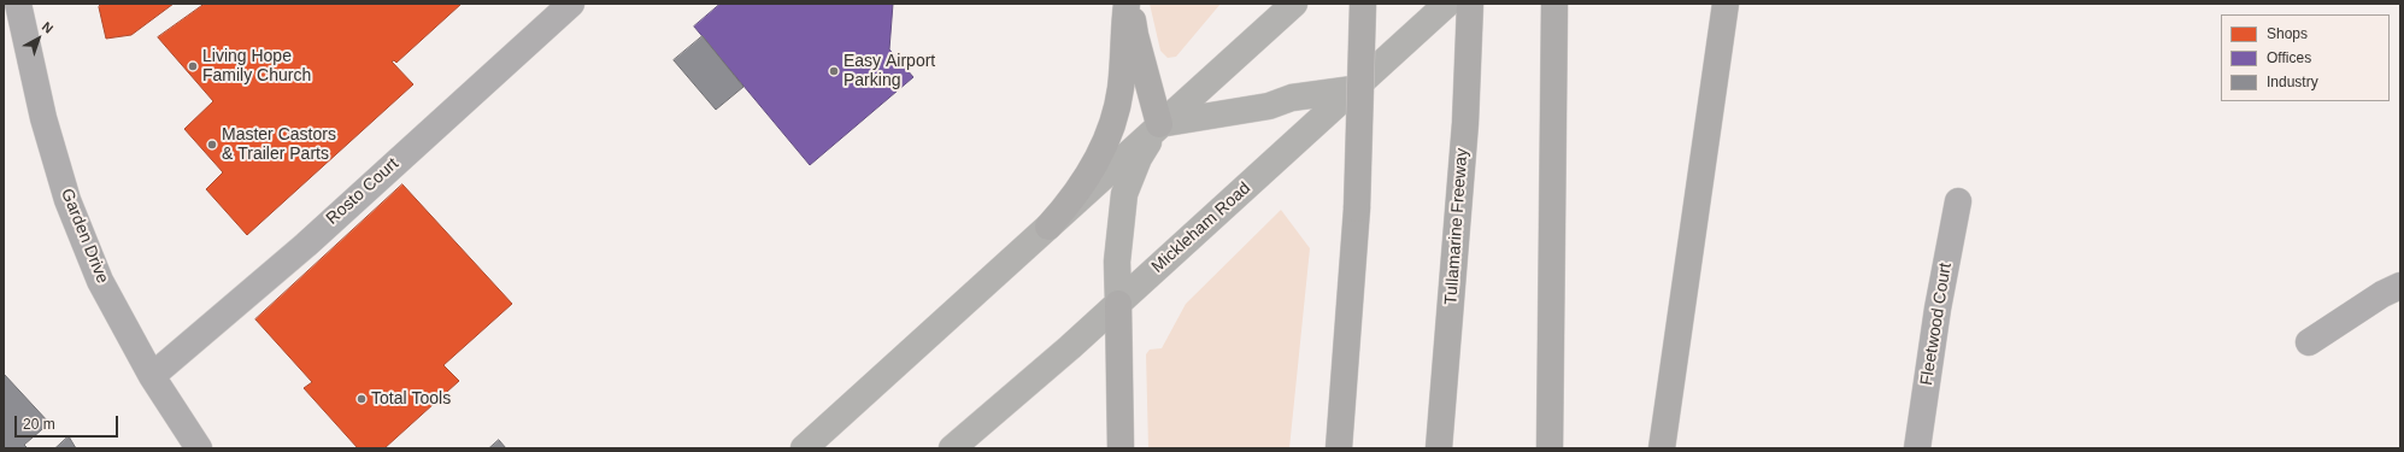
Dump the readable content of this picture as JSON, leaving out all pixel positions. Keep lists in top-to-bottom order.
{
  "streets": {
    "highway": ["Tullamarine Freeway"],
    "main road": ["Mickleham Road"],
    "street": ["Rosto Court", "Garden Drive", "Fleetwood Court"]
  },
  "crossings": [
    ["Rosto Court", "Garden Drive"]
  ],
  "places": [
    "Living Hope Family Church",
    "Easy Airport Parking",
    "Master Castors & Trailer Parts",
    "Total Tools"
  ],
  "legend": ["Shops", "Offices", "Industry"],
  "scale_bar": "20 m",
  "north": "top right"
}
